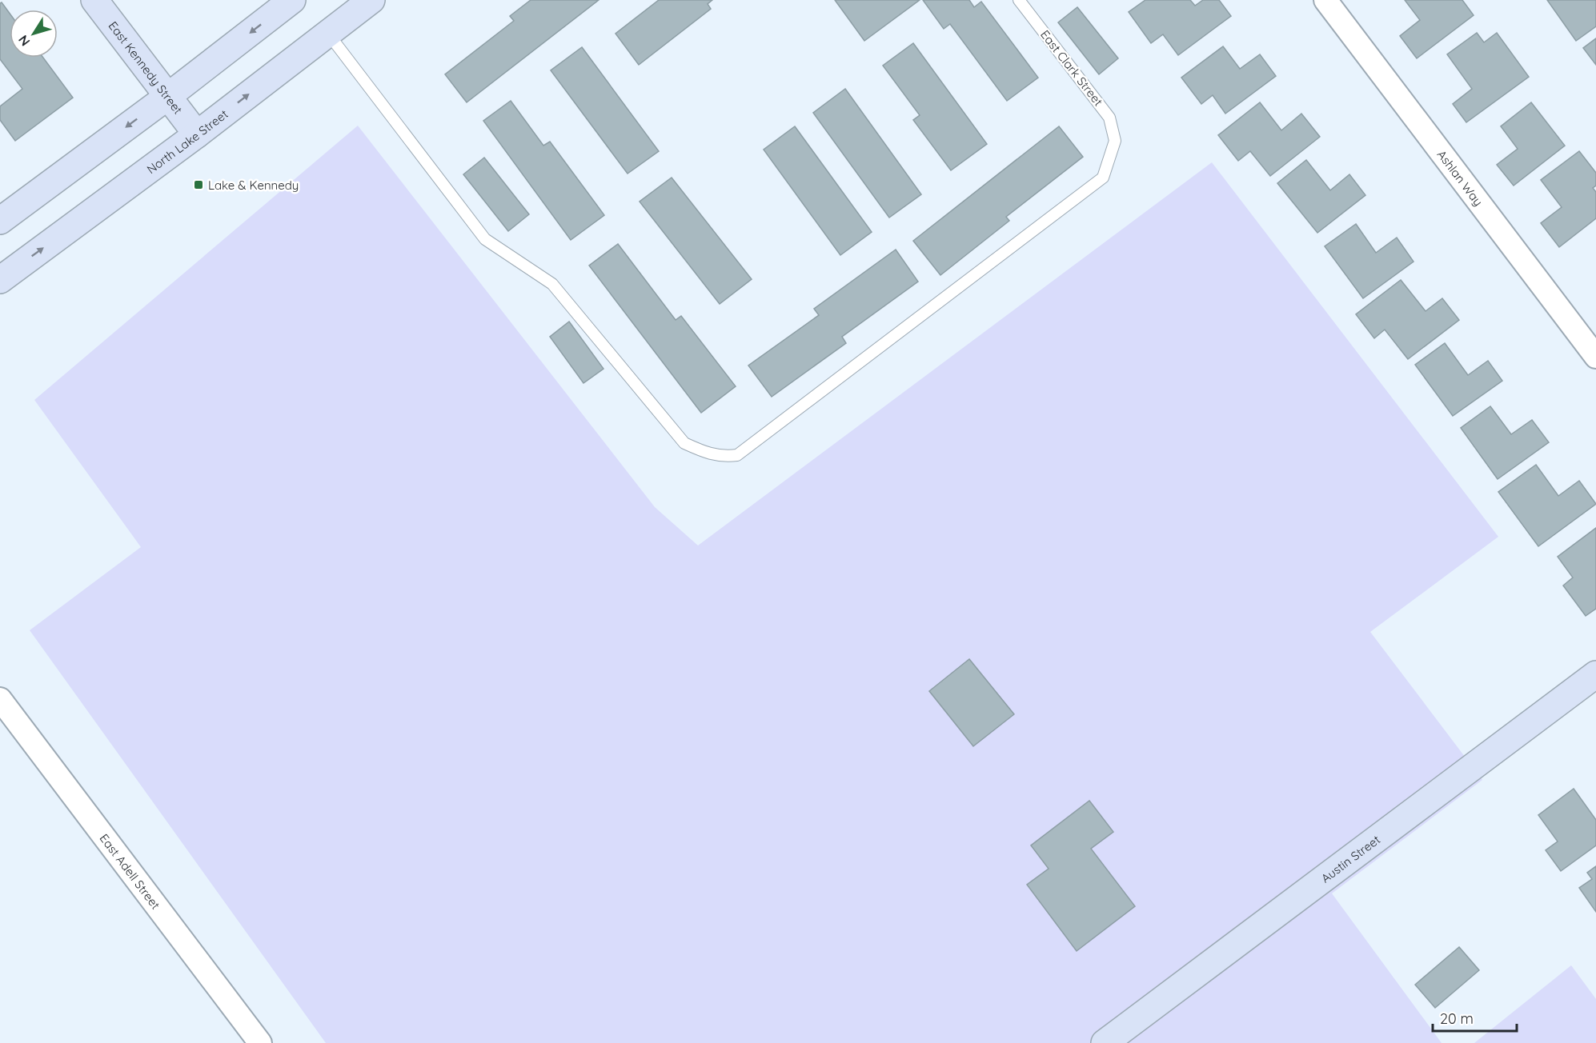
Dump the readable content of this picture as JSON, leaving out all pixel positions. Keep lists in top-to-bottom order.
{
  "streets": {
    "street": [
      "East Kennedy Street",
      "North Lake Street",
      "Ashlan Way",
      "Austin Street",
      "East Adell Street"
    ],
    "lane": ["East Clark Street"]
  },
  "crossings": [
    ["East Kennedy Street", "North Lake Street"],
    ["East Clark Street", "North Lake Street"]
  ],
  "places": {
    "transit": ["Lake & Kennedy"]
  },
  "scale_bar": "20 m",
  "north": "bottom left"
}
